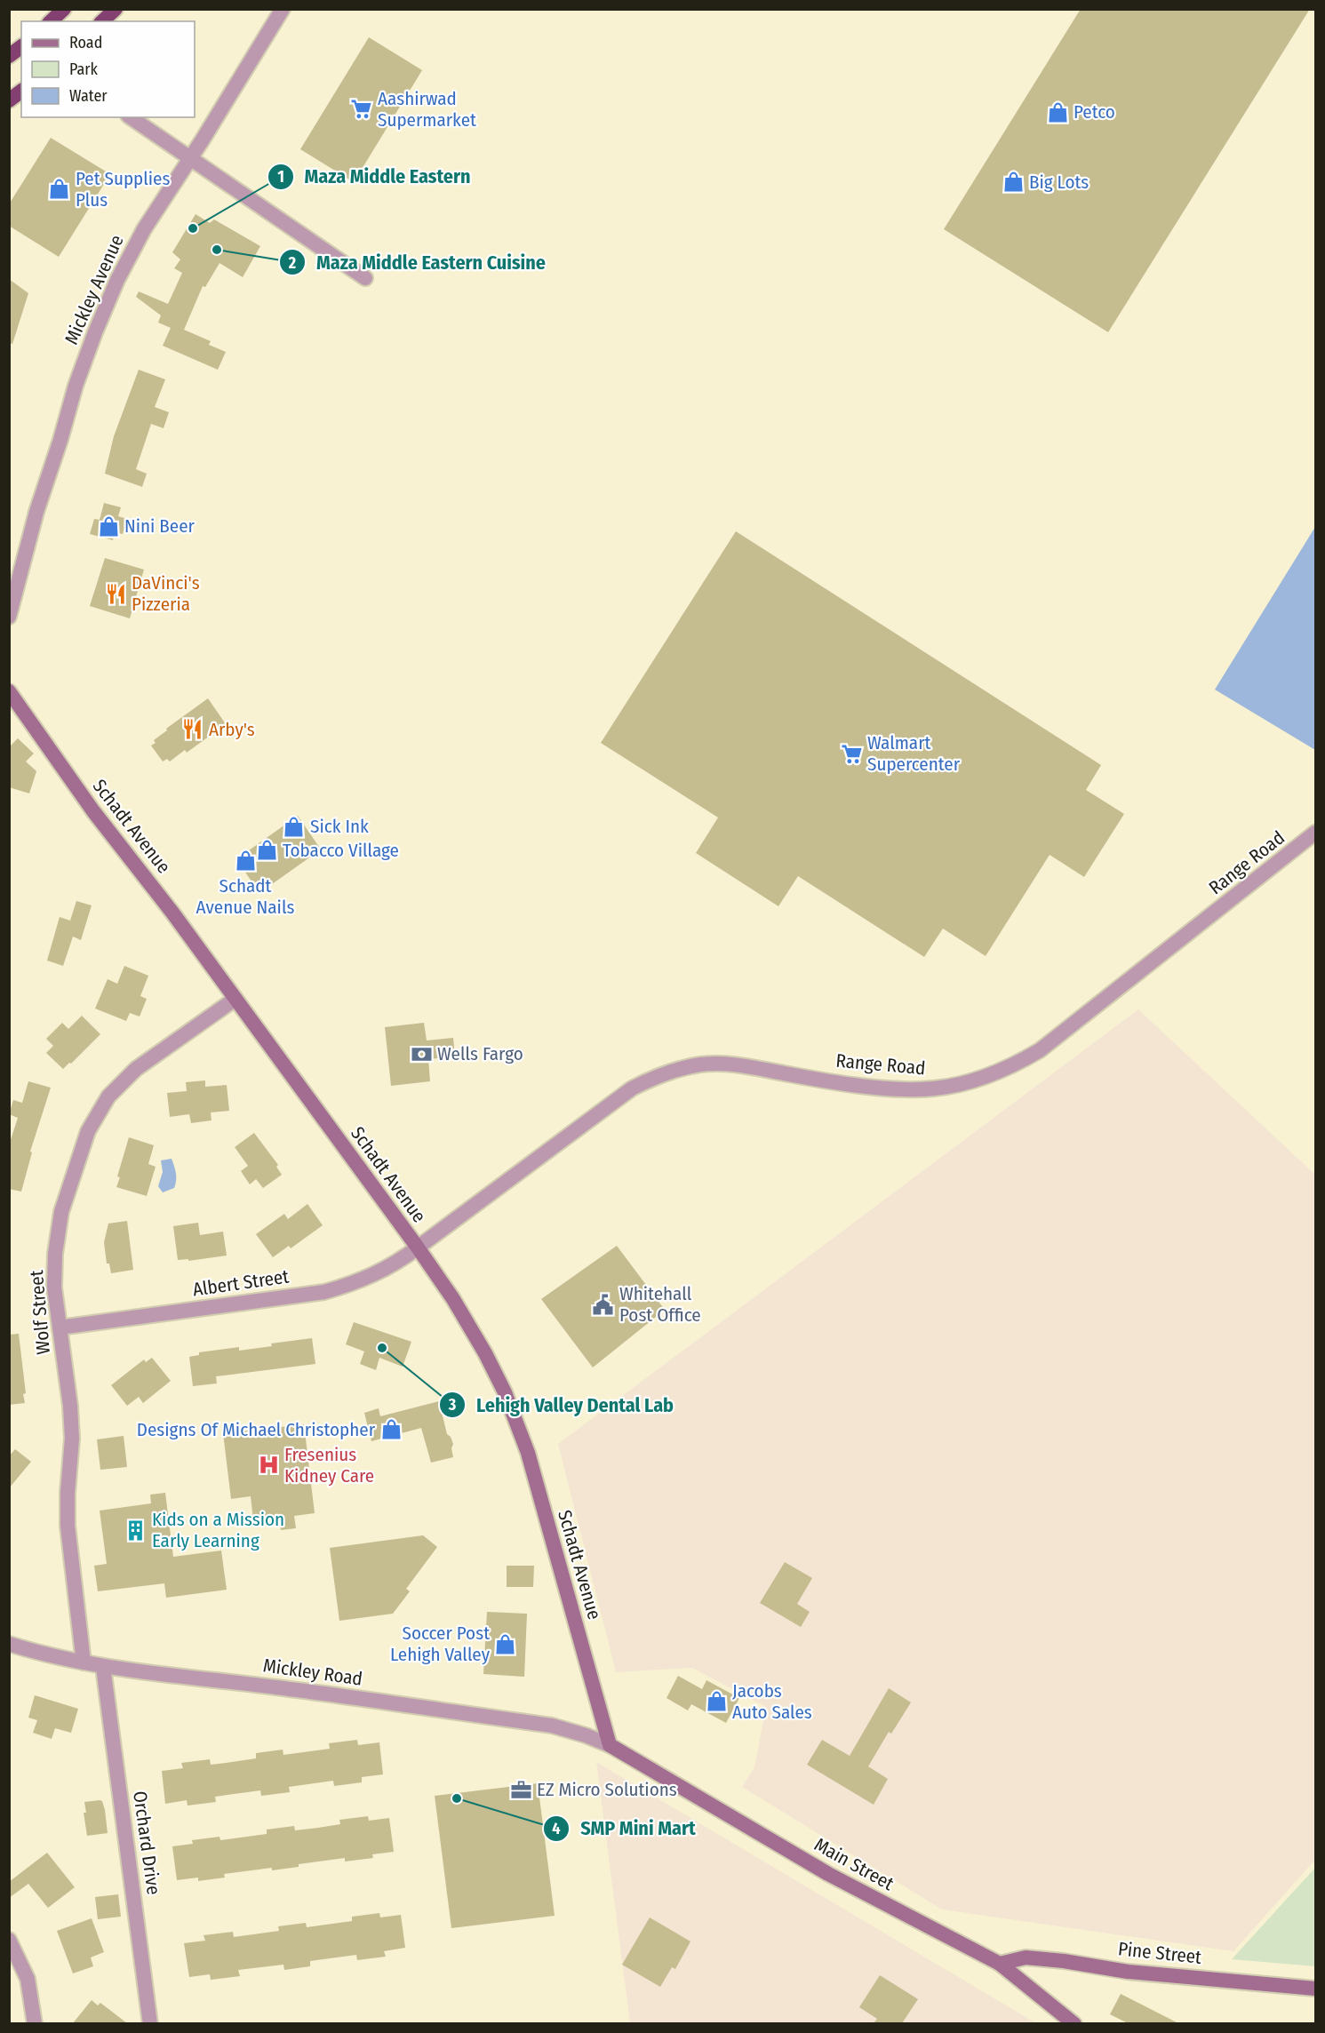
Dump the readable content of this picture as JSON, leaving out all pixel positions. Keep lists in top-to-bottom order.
{
  "streets": {
    "main road": ["Schadt Avenue", "Main Street", "Pine Street"],
    "street": [
      "Mickley Avenue",
      "Range Road",
      "Albert Street",
      "Wolf Street",
      "Mickley Road",
      "Orchard Drive"
    ]
  },
  "crossings": [
    ["Schadt Avenue", "Range Road"],
    ["Schadt Avenue", "Albert Street"],
    ["Schadt Avenue", "Wolf Street"],
    ["Schadt Avenue", "Mickley Road"],
    ["Schadt Avenue", "Main Street"],
    ["Range Road", "Albert Street"],
    ["Albert Street", "Wolf Street"],
    ["Wolf Street", "Mickley Road"],
    ["Mickley Road", "Orchard Drive"],
    ["Mickley Road", "Main Street"],
    ["Main Street", "Pine Street"]
  ],
  "places": {
    "supermarket": ["Aashirwad Supermarket", "Walmart Supercenter"],
    "shop": [
      "Petco",
      "Big Lots",
      "Pet Supplies Plus",
      "Nini Beer",
      "Sick Ink",
      "Tobacco Village",
      "Schadt Avenue Nails",
      "Designs Of Michael Christopher",
      "Soccer Post Lehigh Valley",
      "Jacobs Auto Sales"
    ],
    "other": [
      "Maza Middle Eastern",
      "Maza Middle Eastern Cuisine",
      "Lehigh Valley Dental Lab",
      "SMP Mini Mart"
    ],
    "restaurant": ["DaVinci's Pizzeria", "Arby's"],
    "bank": ["Wells Fargo"],
    "public building": ["Whitehall Post Office"],
    "hospital": ["Fresenius Kidney Care"],
    "building": ["Kids on a Mission Early Learning"],
    "office": ["EZ Micro Solutions"]
  },
  "legend": ["Road", "Park", "Water"]
}
